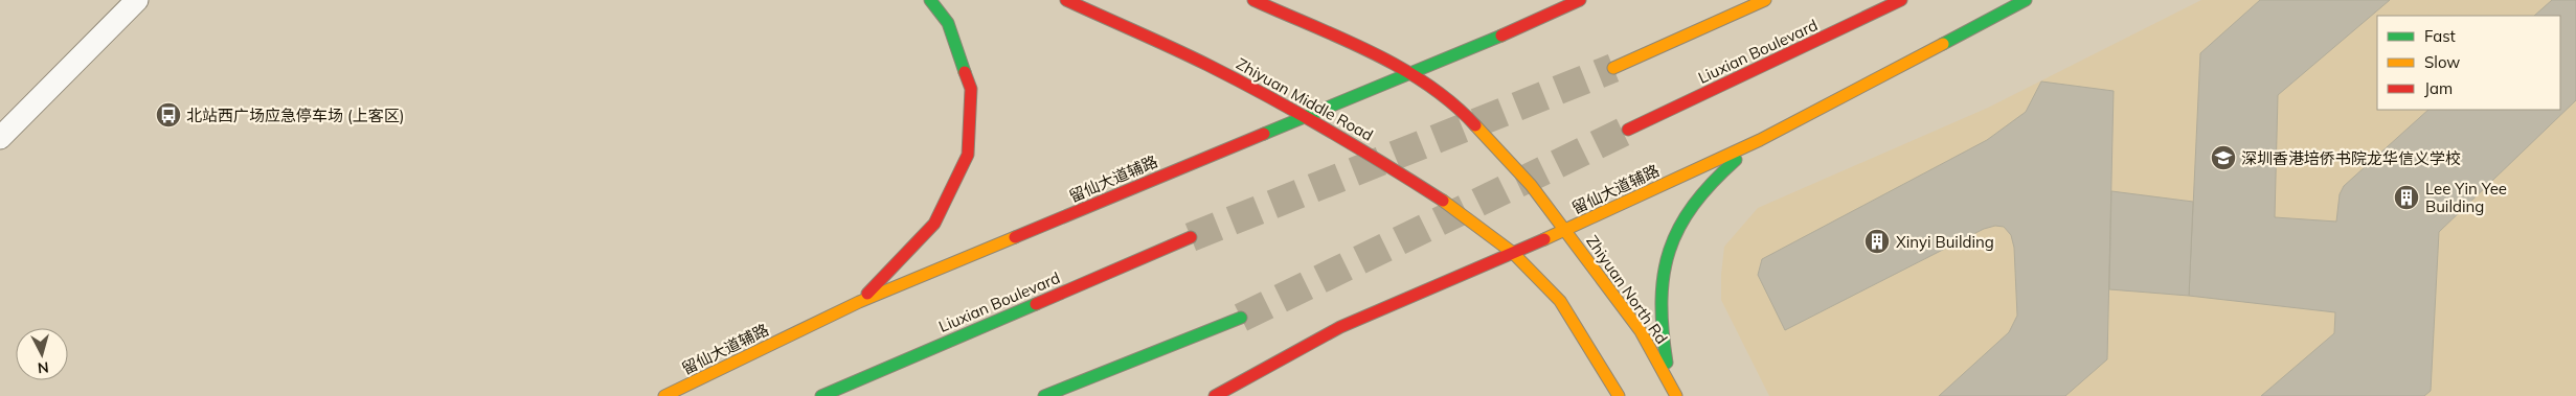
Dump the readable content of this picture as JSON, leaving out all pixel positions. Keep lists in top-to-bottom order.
{
  "streets": {
    "main road": [
      "Liuxian Boulevard",
      "Zhiyuan Middle Road",
      "留仙大道辅路",
      "Zhiyuan North Rd"
    ]
  },
  "crossings": [
    ["Zhiyuan Middle Road", "留仙大道辅路"],
    ["留仙大道辅路", "Zhiyuan North Rd"]
  ],
  "places": {
    "bus stop": ["北站西广场应急停车场 (上客区)"],
    "school or university": ["深圳香港培侨书院龙华信义学校"],
    "building": ["Lee Yin Yee Building", "Xinyi Building"]
  },
  "legend": ["Fast", "Slow", "Jam"],
  "north": "bottom"
}
